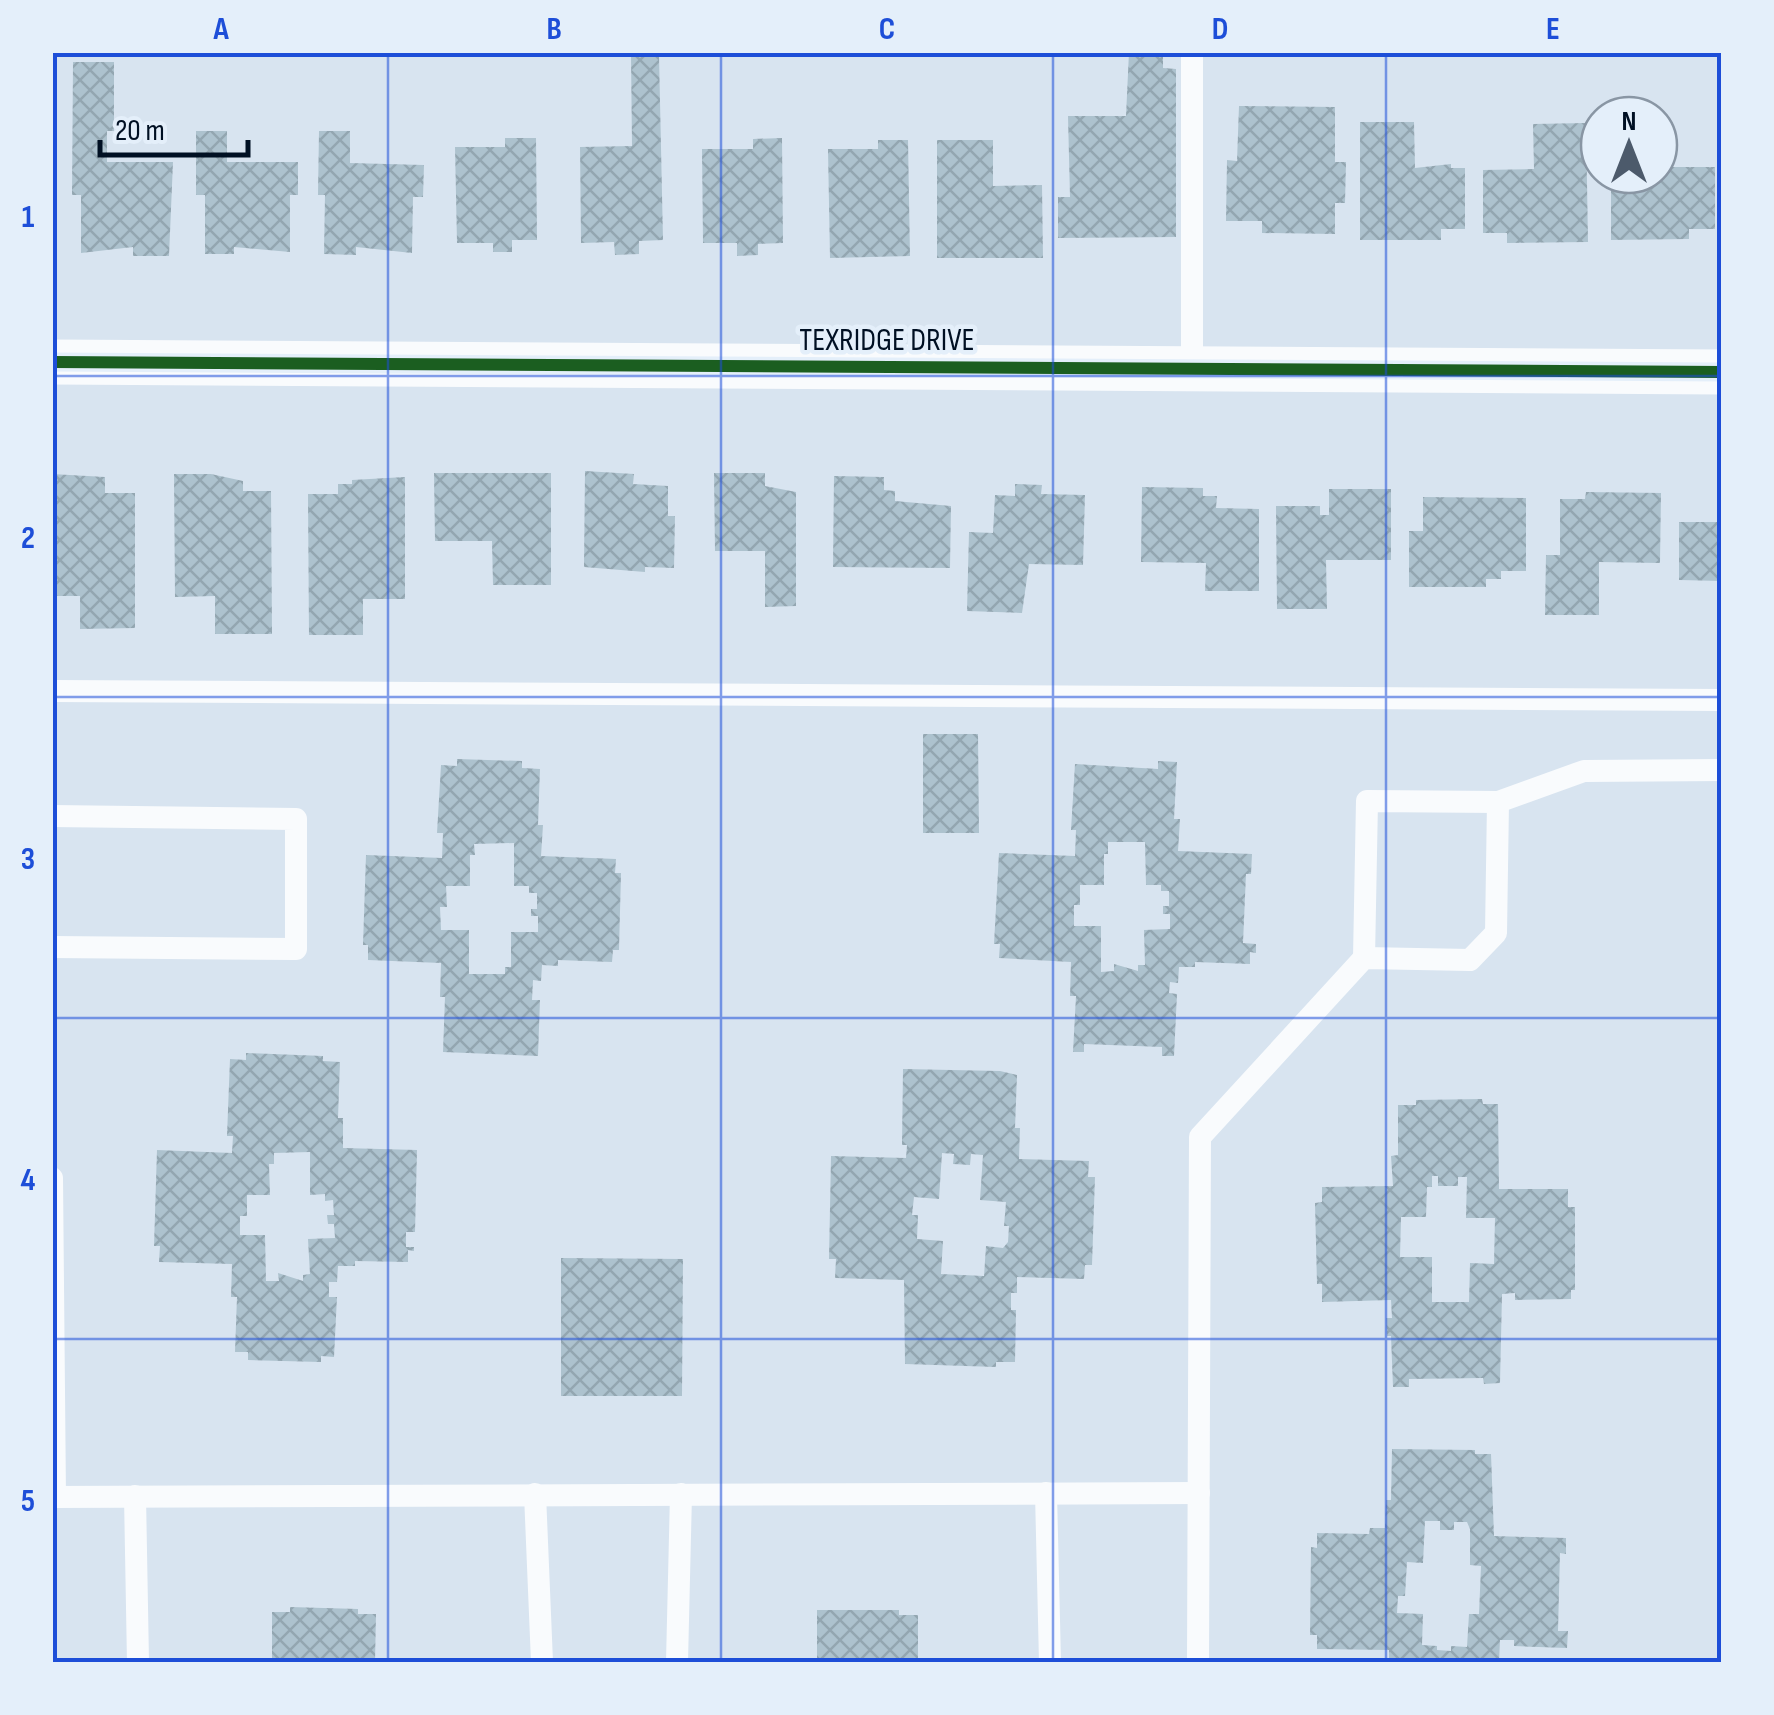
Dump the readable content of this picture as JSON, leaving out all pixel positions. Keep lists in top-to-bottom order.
{
  "streets": {
    "street": ["TEXRIDGE DRIVE"]
  },
  "scale_bar": "20 m",
  "north": "top",
  "grid": {
    "columns": [
      "A",
      "B",
      "C",
      "D",
      "E"
    ],
    "rows": [
      "1",
      "2",
      "3",
      "4",
      "5"
    ]
  }
}
